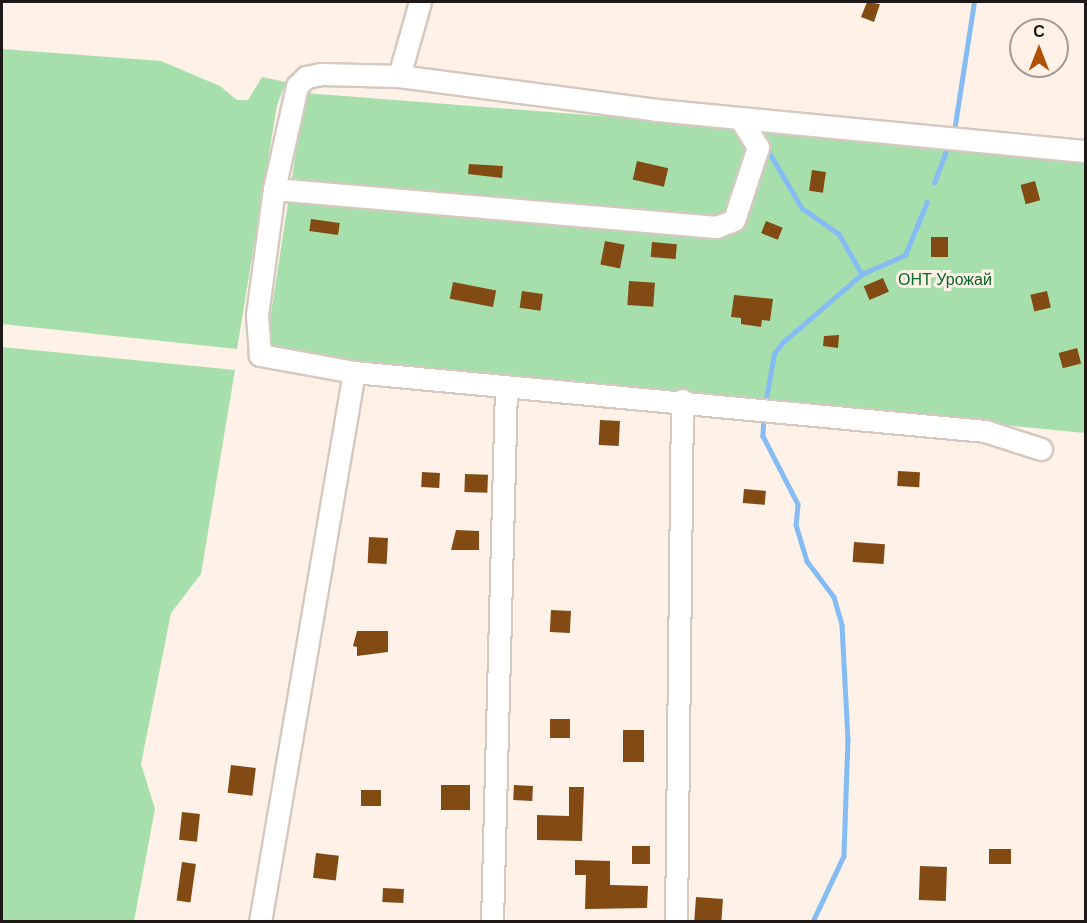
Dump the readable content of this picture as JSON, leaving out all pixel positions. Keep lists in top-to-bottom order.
{
  "parks": ["ОНТ Урожай"],
  "north": "top"
}
